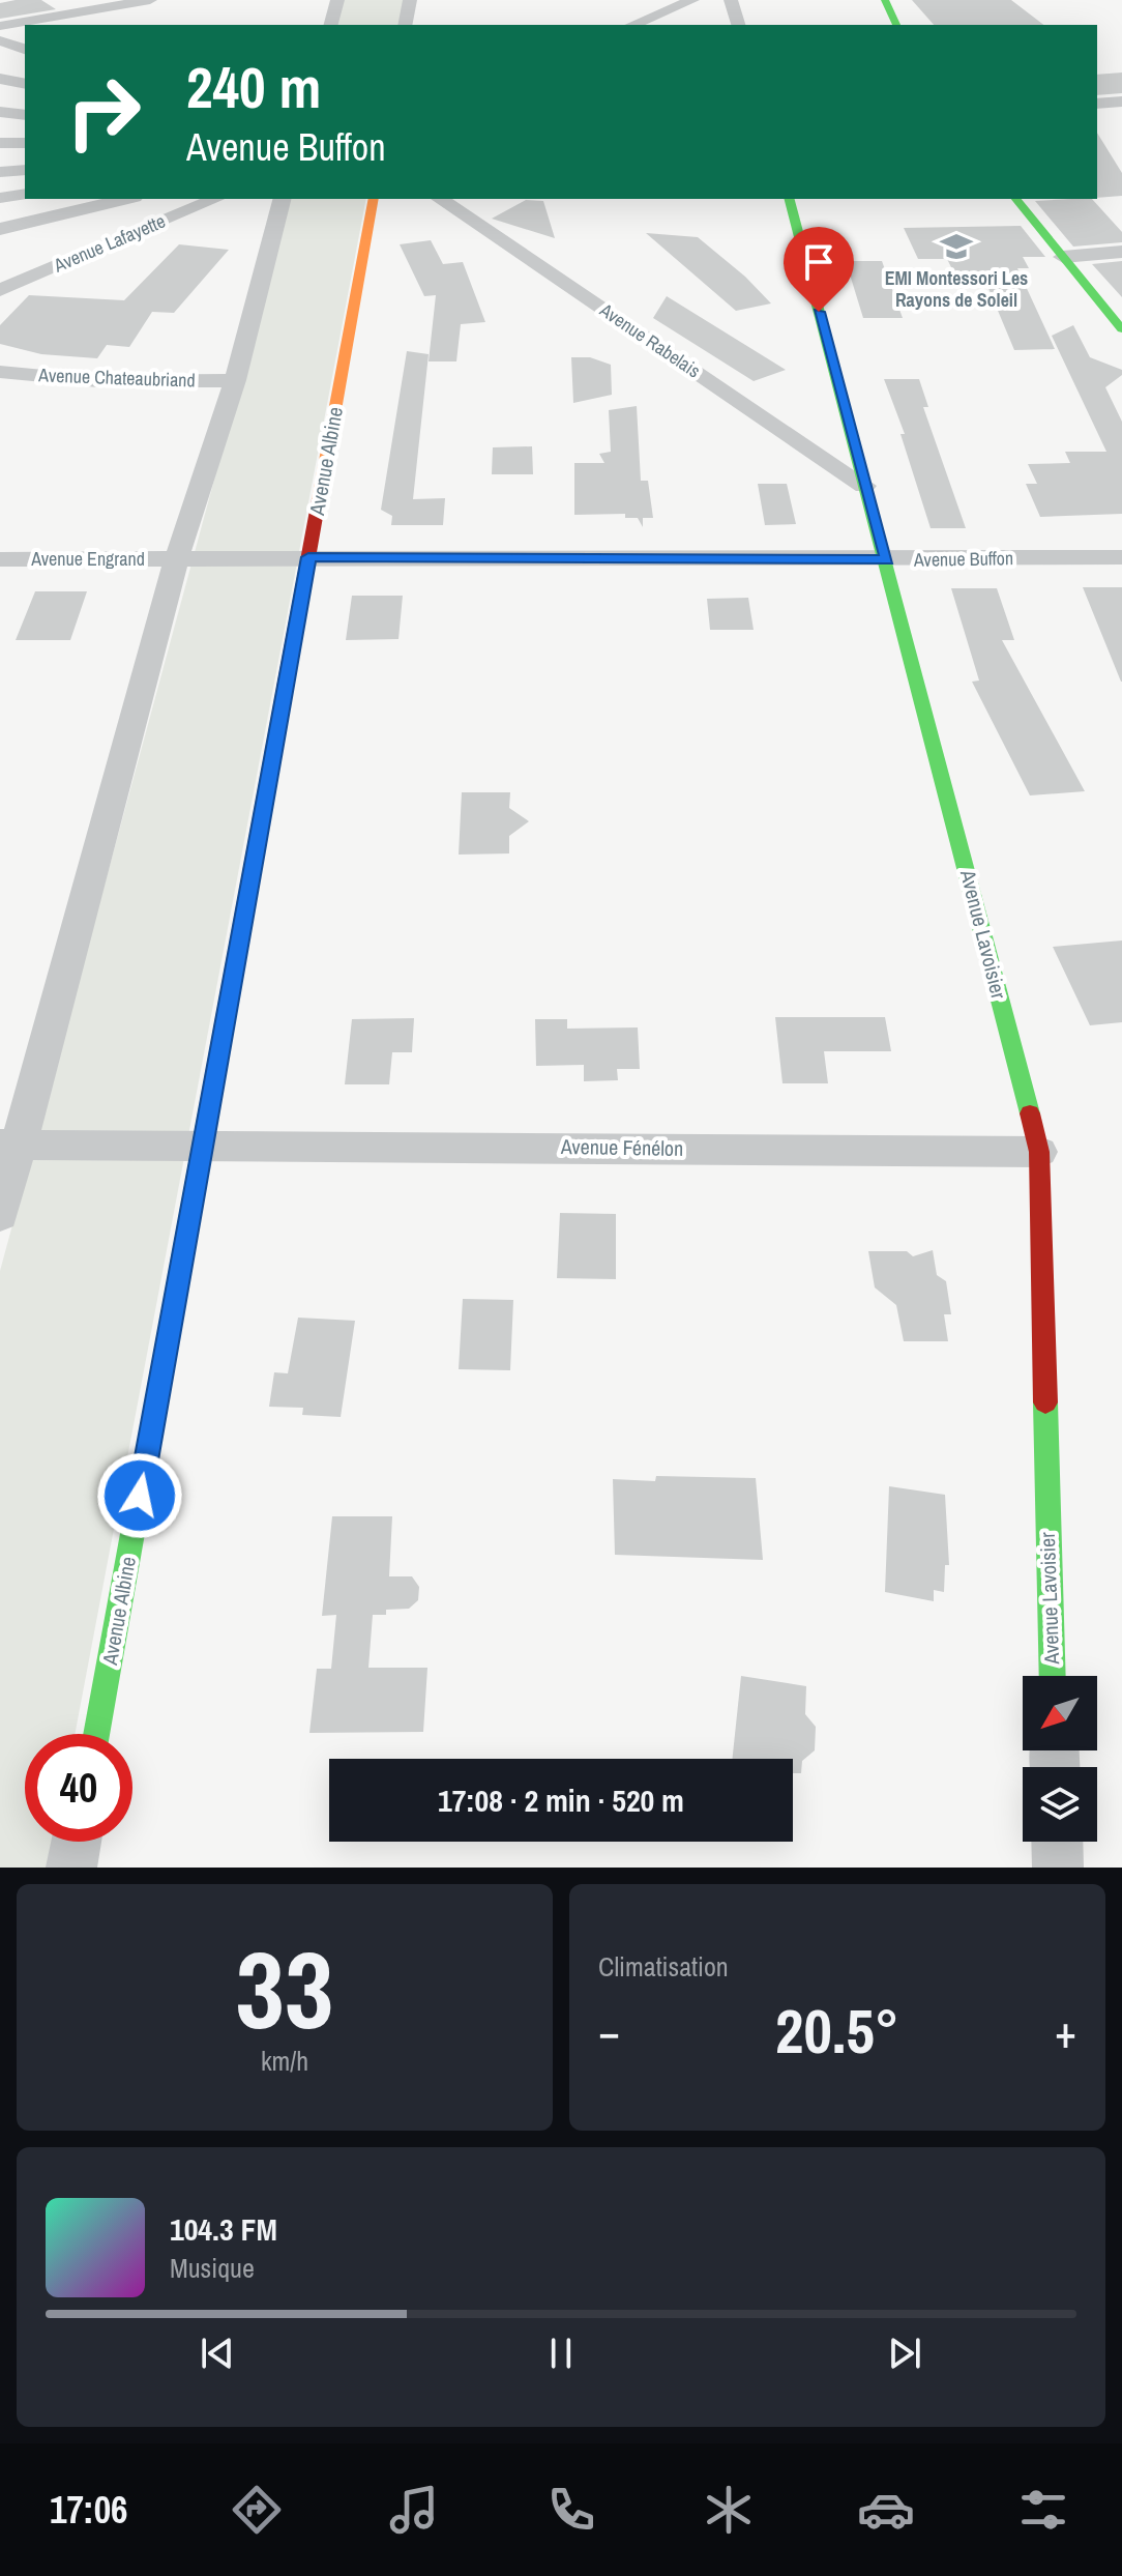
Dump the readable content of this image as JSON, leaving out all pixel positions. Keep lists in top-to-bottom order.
{
  "streets": {
    "street": [
      "Avenue Lafayette",
      "Avenue Rabelais",
      "Avenue Chateaubriand",
      "Avenue Albine",
      "Avenue Engrand",
      "Avenue Buffon",
      "Avenue Lavoisier",
      "Avenue Fénélon"
    ]
  },
  "crossings": [
    ["Avenue Rabelais", "Avenue Lavoisier"],
    ["Avenue Albine", "Avenue Buffon"],
    ["Avenue Albine", "Avenue Fénélon"],
    ["Avenue Engrand", "Avenue Buffon"],
    ["Avenue Buffon", "Avenue Lavoisier"],
    ["Avenue Lavoisier", "Avenue Fénélon"]
  ],
  "places": {
    "school or university": ["EMI Montessori Les Rayons de Soleil"]
  },
  "north": "bottom left",
  "page": {
    "turn": ["240 m", "Avenue Buffon"],
    "limit": "40",
    "trip": "17:08 · 2 min · 520 m",
    "tile": [
      ["33", "km/h"],
      "Climatisation"
    ],
    "heat": ["−", "20.5°", "+"],
    "song": ["104.3 FM", "Musique"],
    "tabs": "17:06"
  }
}
